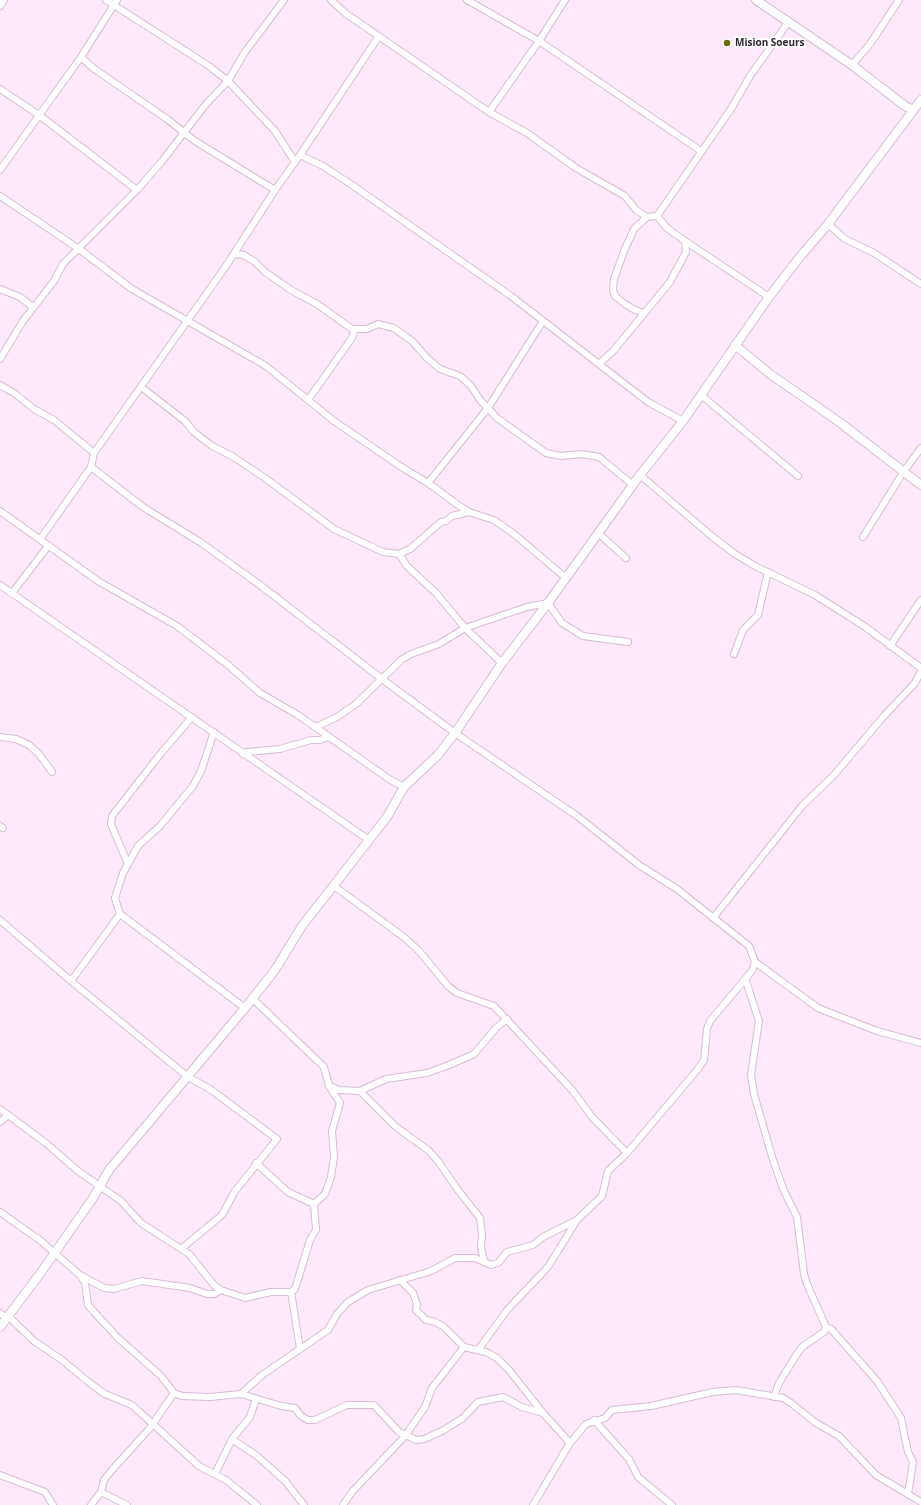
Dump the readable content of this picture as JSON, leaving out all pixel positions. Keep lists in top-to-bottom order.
{
  "places": ["Mision Soeurs"]
}
